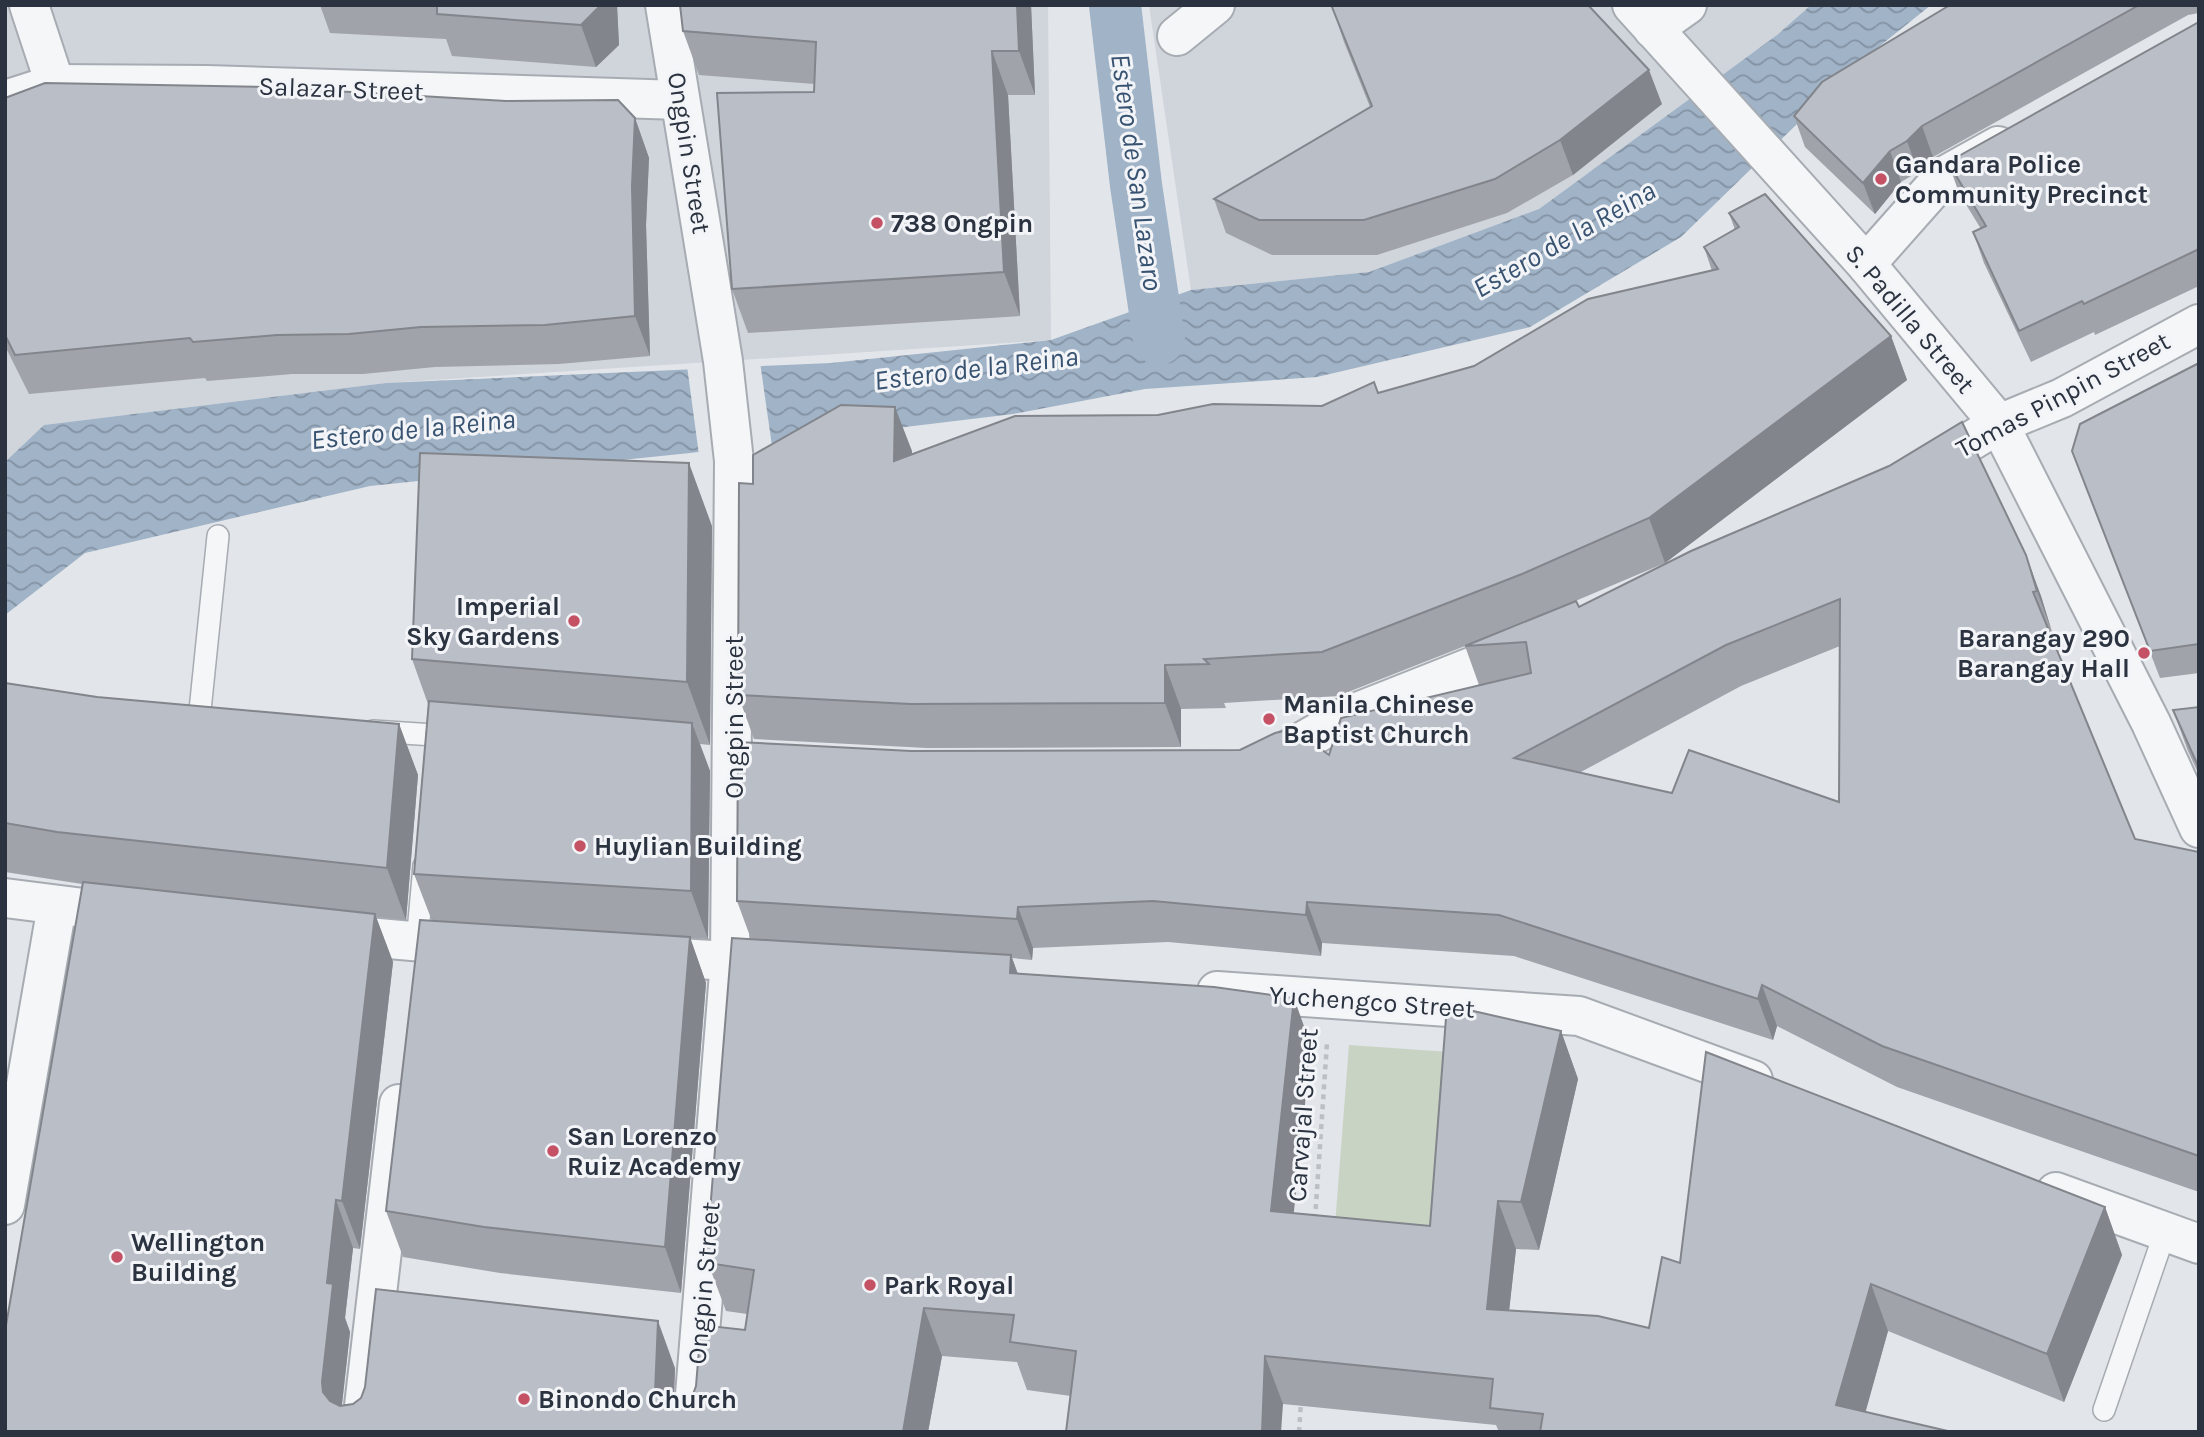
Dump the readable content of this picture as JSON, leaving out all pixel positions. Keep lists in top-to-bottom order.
{
  "streets": {
    "street": [
      "Salazar Street",
      "Ongpin Street",
      "S. Padilla Street",
      "Tomas Pinpin Street",
      "Yuchengco Street"
    ],
    "path": ["Carvajal Street"]
  },
  "crossings": [
    ["Salazar Street", "Ongpin Street"],
    ["S. Padilla Street", "Tomas Pinpin Street"],
    ["Yuchengco Street", "Carvajal Street"]
  ],
  "water": ["Estero de San Lazaro", "Estero de la Reina"],
  "places": [
    "Gandara Police Community Precinct",
    "738 Ongpin",
    "Imperial Sky Gardens",
    "Barangay 290 Barangay Hall",
    "Manila Chinese Baptist Church",
    "Huylian Building",
    "San Lorenzo Ruiz Academy",
    "Wellington Building",
    "Park Royal",
    "Binondo Church"
  ]
}
